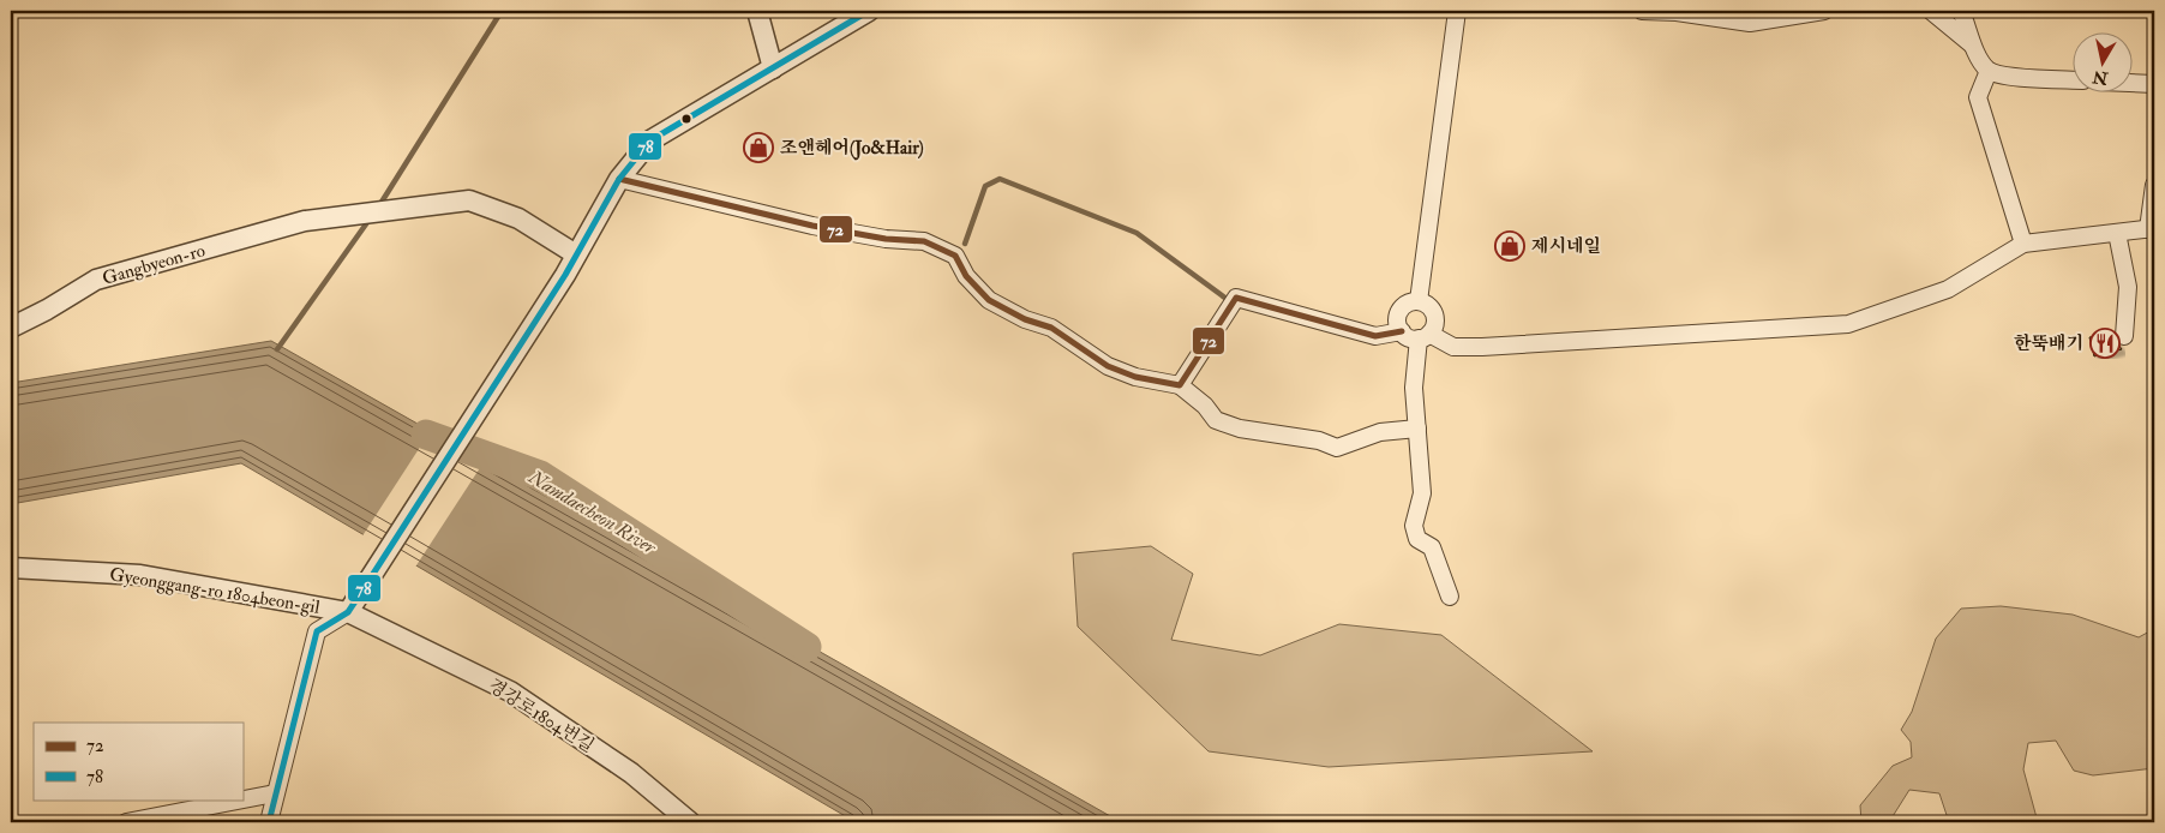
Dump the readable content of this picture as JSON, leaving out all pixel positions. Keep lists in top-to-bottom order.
{
  "streets": {
    "street": ["Gangbyeon-ro", "Gyeonggang-ro 1804beon-gil", "경강로1804번길"]
  },
  "crossings": [
    ["Gyeonggang-ro 1804beon-gil", "경강로1804번길"]
  ],
  "water": ["Namdaecheon River"],
  "places": {
    "shop": ["조앤헤어(Jo&Hair)", "제시네일"],
    "restaurant": ["한뚝배기"]
  },
  "lines": ["transit line 78", "transit line 72"],
  "legend": ["72", "78"],
  "north": "bottom"
}
